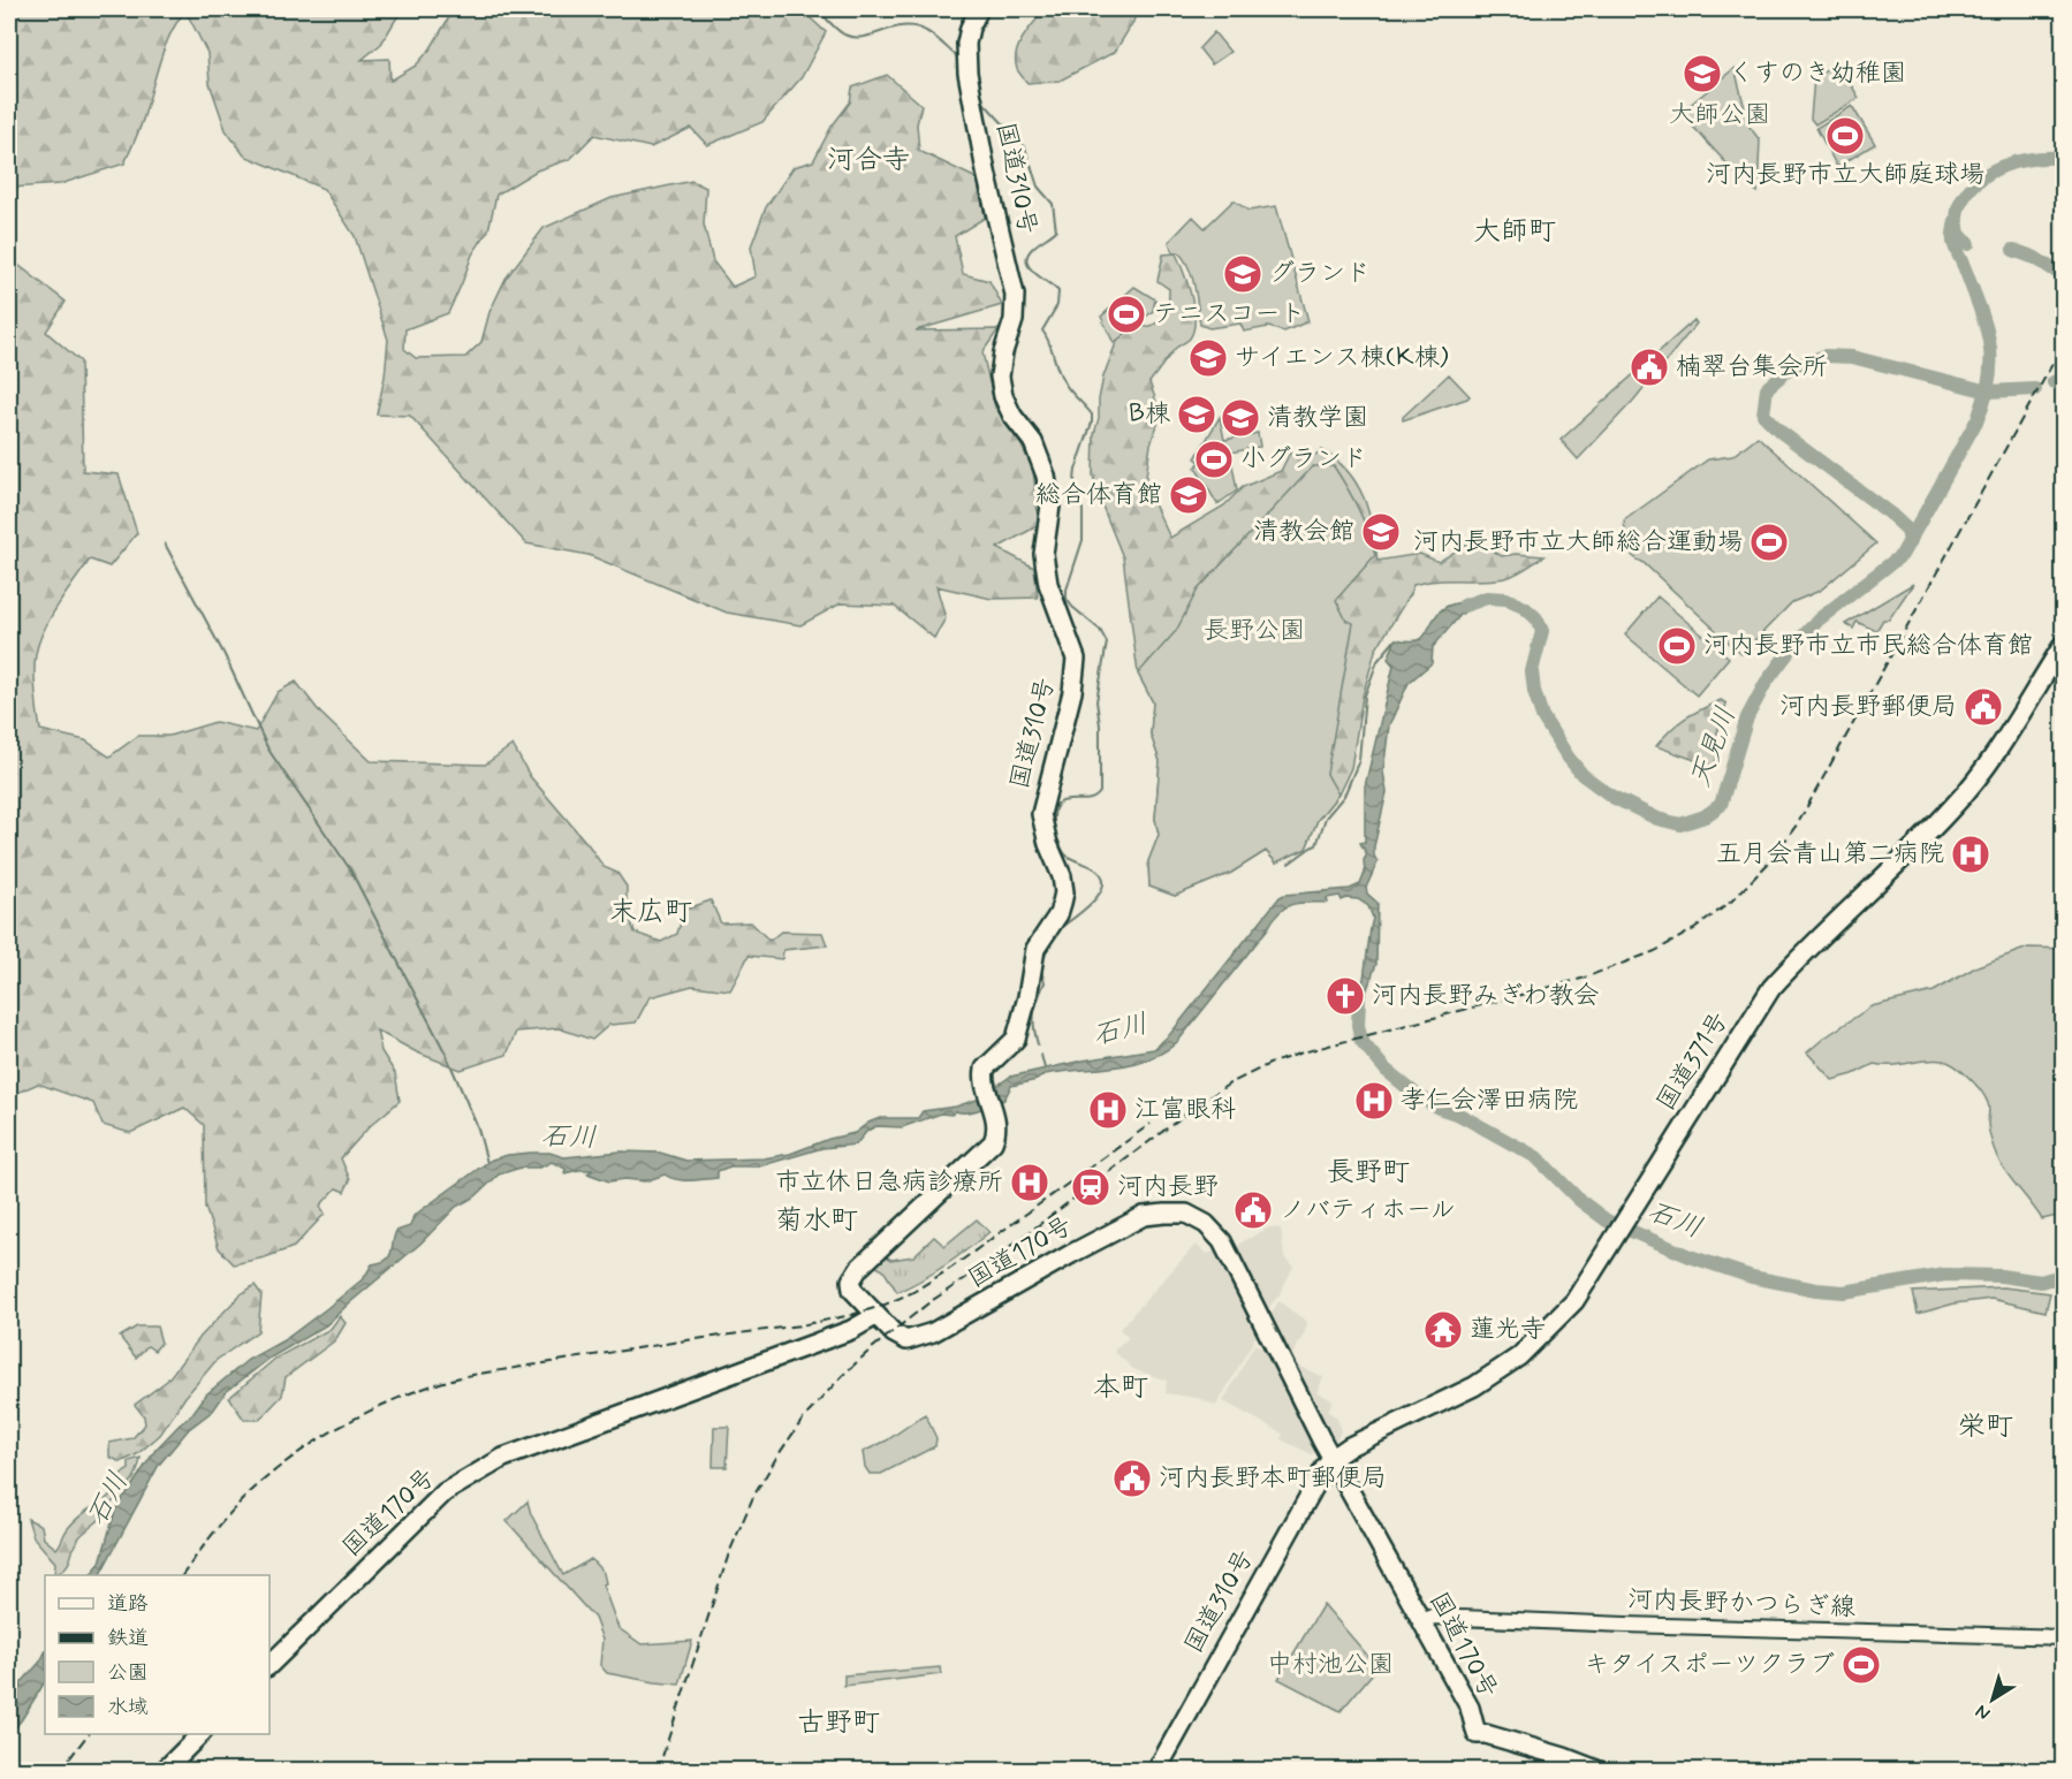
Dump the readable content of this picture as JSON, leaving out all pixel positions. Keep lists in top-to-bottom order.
{
  "streets": {
    "highway": ["国道310号", "国道371号", "国道170号"],
    "main road": ["河内長野かつらぎ線"]
  },
  "crossings": [
    ["国道310号", "国道371号"],
    ["国道310号", "国道170号"],
    ["国道371号", "国道170号"],
    ["国道170号", "河内長野かつらぎ線"]
  ],
  "districts": [
    "河合寺",
    "大師町",
    "末広町",
    "長野町",
    "菊水町",
    "本町",
    "栄町",
    "古野町"
  ],
  "water": ["天見川", "石川"],
  "parks": ["大師公園", "長野公園", "中村池公園"],
  "places": {
    "school or university": [
      "くすのき幼稚園",
      "グランド",
      "サイエンス棟(K棟)",
      "B棟",
      "清教学園",
      "総合体育館",
      "清教会館"
    ],
    "sports": [
      "河内長野市立大師庭球場",
      "テニスコート",
      "小グランド",
      "河内長野市立大師総合運動場",
      "河内長野市立市民総合体育館",
      "キタイスポーツクラブ"
    ],
    "public building": [
      "楠翠台集会所",
      "河内長野郵便局",
      "ノバティホール",
      "河内長野本町郵便局"
    ],
    "hospital": [
      "五月会青山第二病院",
      "孝仁会澤田病院",
      "江富眼科",
      "市立休日急病診療所"
    ],
    "church": ["河内長野みぎわ教会"],
    "station": ["河内長野"],
    "temple": ["蓮光寺"]
  },
  "legend": [
    "道路",
    "鉄道",
    "公園",
    "水域"
  ],
  "north": "bottom left"
}
